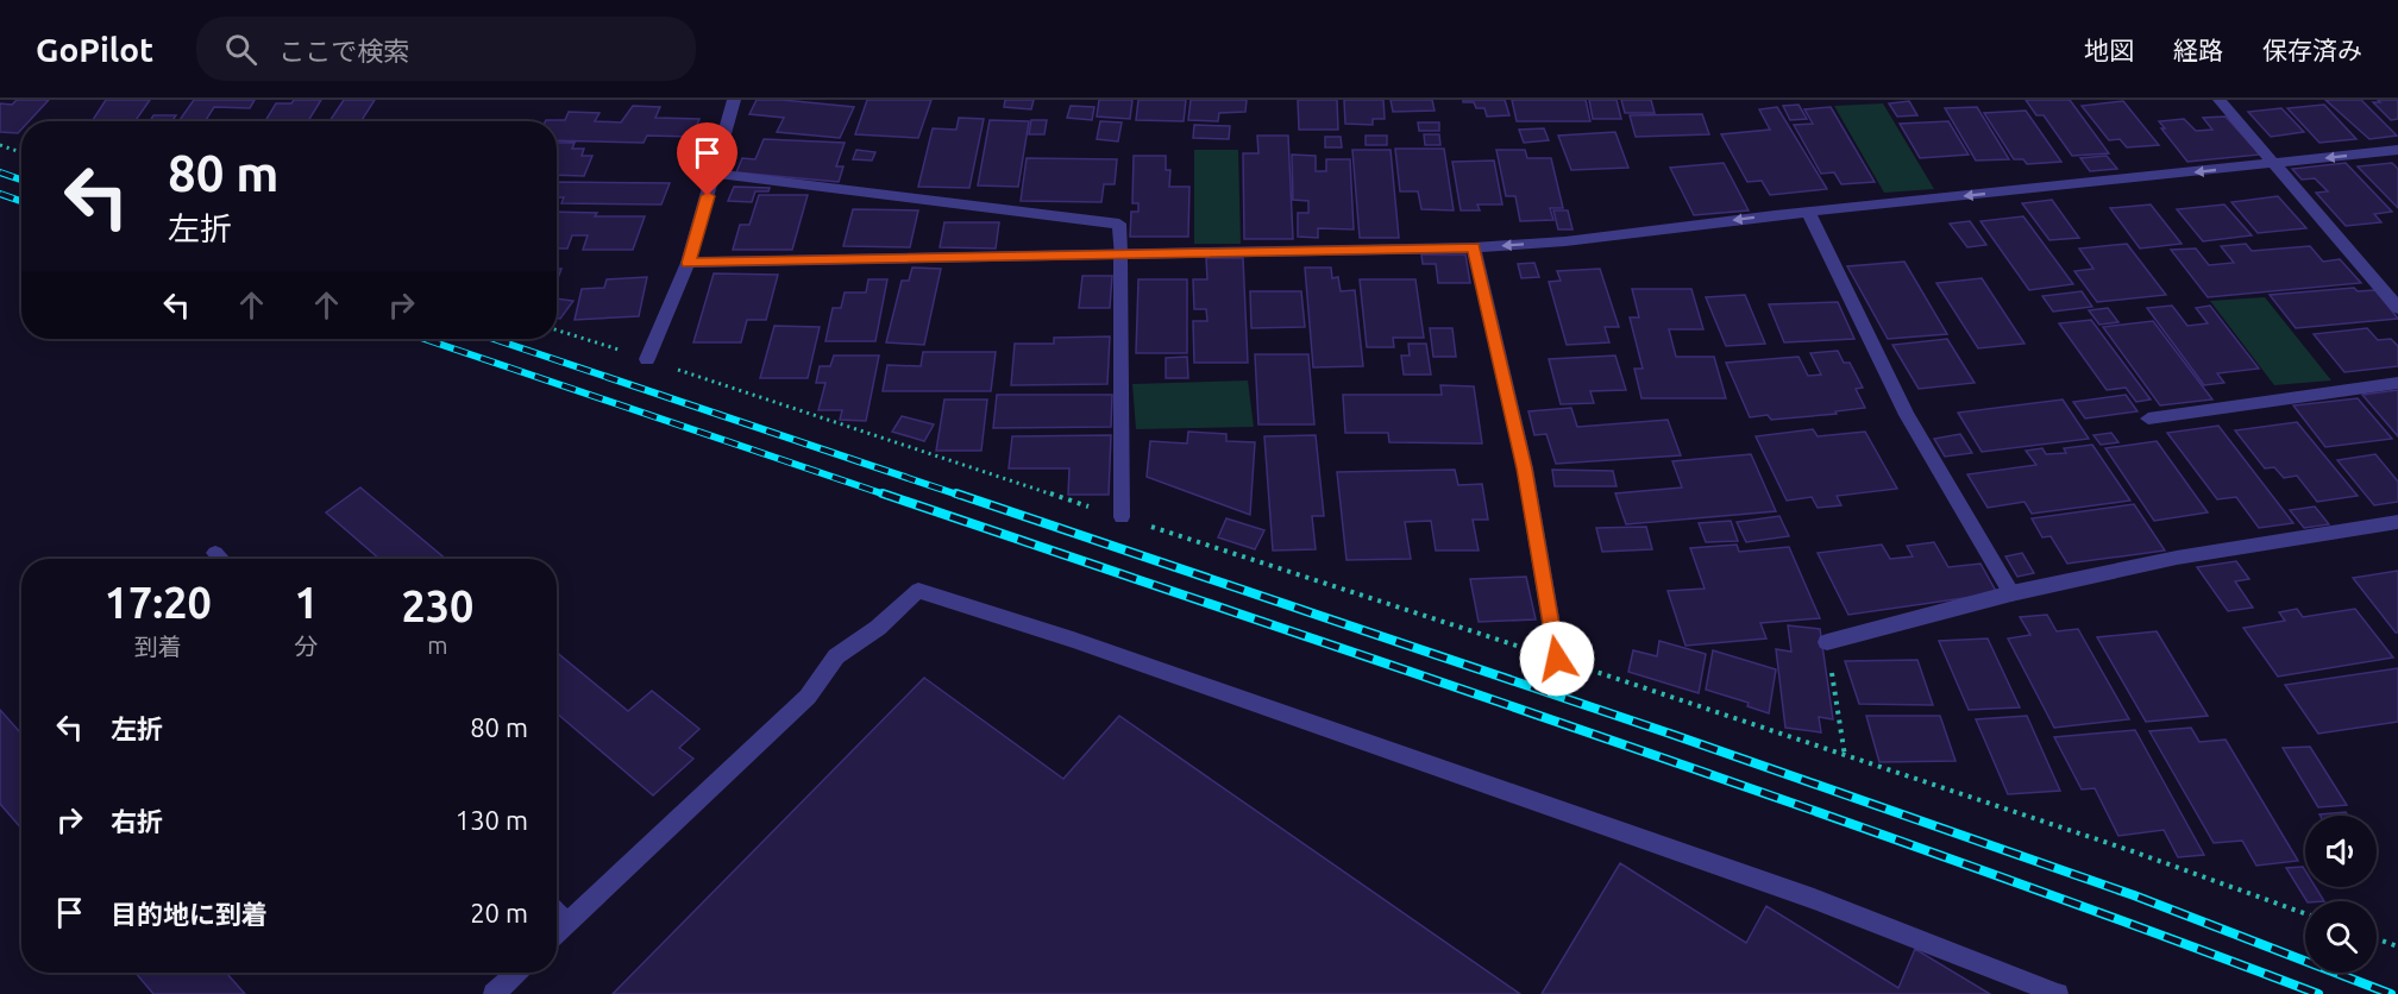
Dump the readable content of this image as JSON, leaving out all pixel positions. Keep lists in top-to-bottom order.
{
  "page": {
    "header": "GoPilot",
    "search": "ここで検索",
    "nav": ["地図", "経路", "保存済み"],
    "turn": ["80 m", "左折"],
    "eta": [
      "17:20",
      "到着",
      "1",
      "分",
      "230",
      "m"
    ],
    "list": [
      {
        "name": "左折",
        "value": "80 m"
      },
      {
        "name": "右折",
        "value": "130 m"
      },
      {
        "name": "目的地に到着",
        "value": "20 m"
      }
    ]
  }
}
